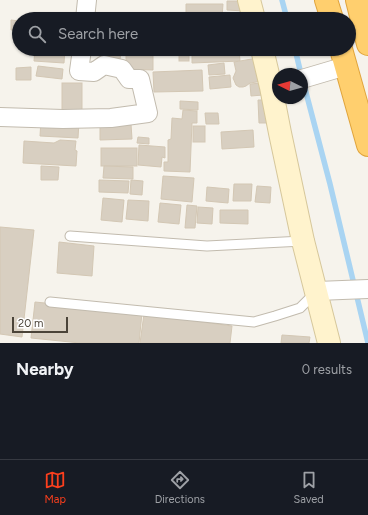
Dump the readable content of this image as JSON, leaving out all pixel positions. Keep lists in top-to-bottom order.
{
  "scale_bar": "20 m",
  "north": "left",
  "page": {
    "search": "Search here",
    "scale": "20 m",
    "heading": ["Nearby", "0 results"],
    "nav": ["Map", "Directions", "Saved"]
  }
}
